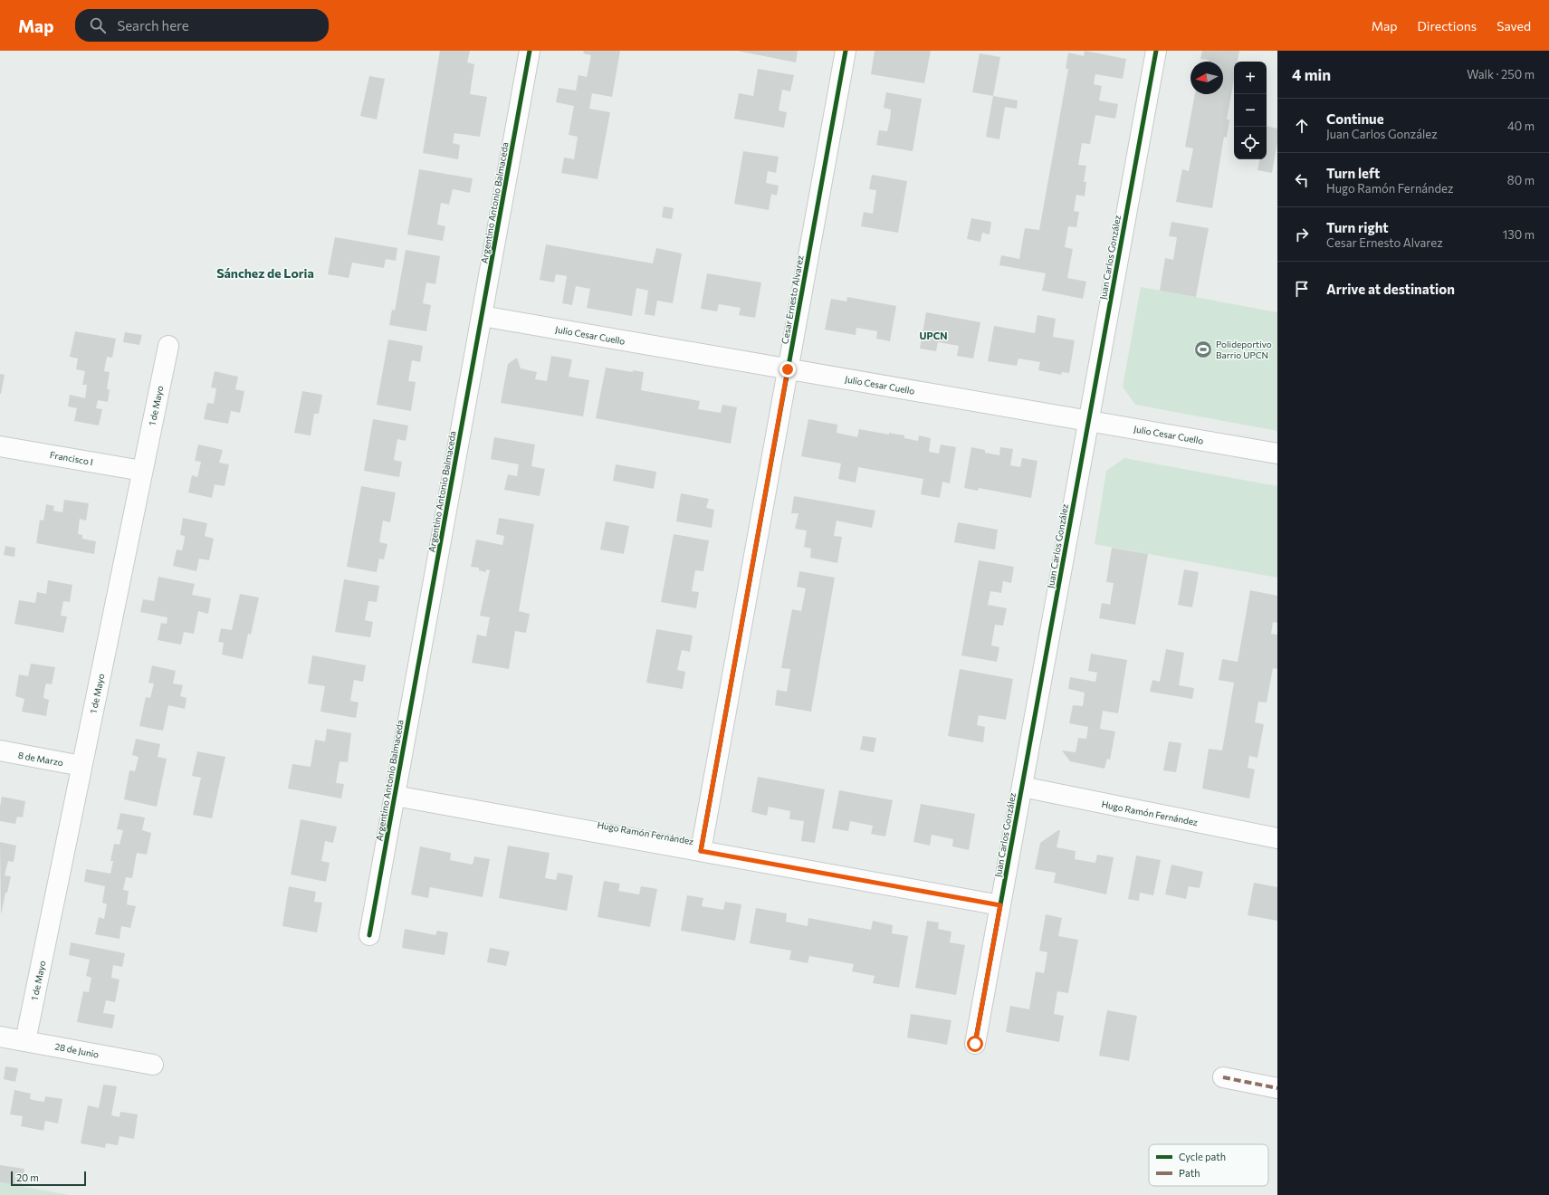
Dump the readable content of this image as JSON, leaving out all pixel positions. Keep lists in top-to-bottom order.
{
  "streets": {
    "street": [
      "Argentino Antonio Balmaceda",
      "Juan Carlos González",
      "Cesar Ernesto Alvarez",
      "Julio Cesar Cuello",
      "1 de Mayo",
      "Francisco I",
      "8 de Marzo",
      "Hugo Ramón Fernández",
      "28 de Junio"
    ]
  },
  "crossings": [
    ["Argentino Antonio Balmaceda", "Julio Cesar Cuello"],
    ["Argentino Antonio Balmaceda", "Hugo Ramón Fernández"],
    ["Juan Carlos González", "Julio Cesar Cuello"],
    ["Juan Carlos González", "Hugo Ramón Fernández"],
    ["Cesar Ernesto Alvarez", "Julio Cesar Cuello"],
    ["Cesar Ernesto Alvarez", "Hugo Ramón Fernández"],
    ["1 de Mayo", "Francisco I"],
    ["1 de Mayo", "8 de Marzo"],
    ["1 de Mayo", "28 de Junio"]
  ],
  "districts": ["Sánchez de Loria", "UPCN"],
  "places": {
    "sports": ["Polideportivo Barrio UPCN"]
  },
  "legend": ["Cycle path", "Path"],
  "scale_bar": "20 m",
  "north": "left",
  "page": {
    "header": "Map",
    "search": "Search here",
    "nav": ["Map", "Directions", "Saved"],
    "heading": ["4 min", "Walk · 250 m"],
    "map_buttons": ["+", "−"],
    "list": [
      ["Continue", "Juan Carlos González", "40 m"],
      ["Turn left", "Hugo Ramón Fernández", "80 m"],
      ["Turn right", "Cesar Ernesto Alvarez", "130 m"],
      "Arrive at destination"
    ],
    "scale": "20 m"
  }
}
